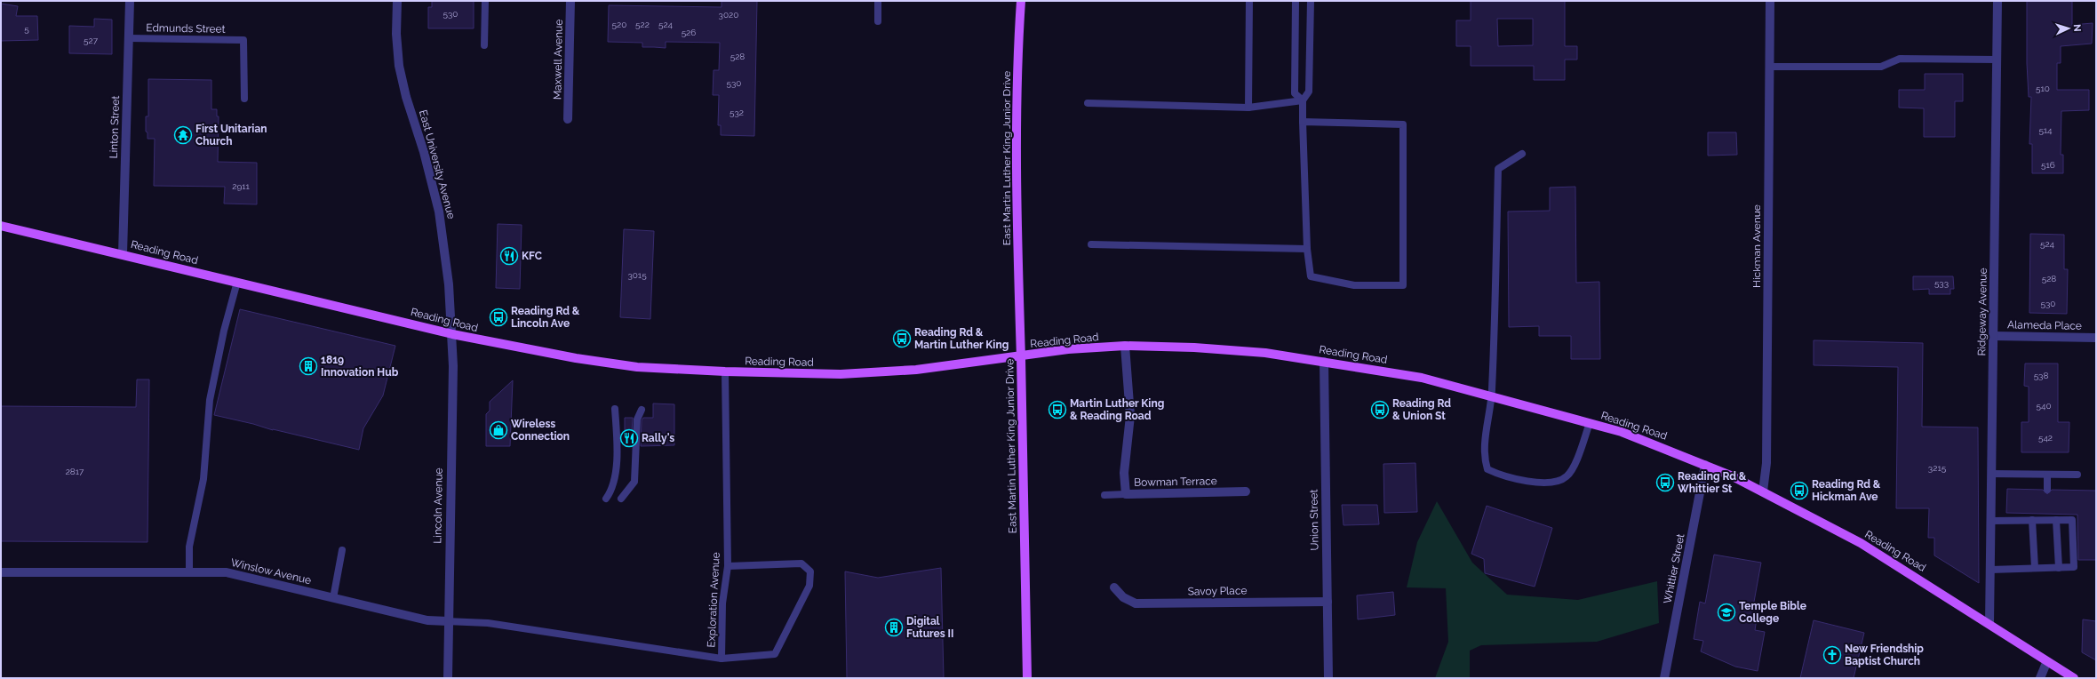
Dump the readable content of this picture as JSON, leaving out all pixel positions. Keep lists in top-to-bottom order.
{
  "streets": {
    "main road": ["East Martin Luther King Junior Drive", "Reading Road"],
    "street": [
      "Maxwell Avenue",
      "Linton Street",
      "East University Avenue",
      "Hickman Avenue",
      "Ridgeway Avenue",
      "Alameda Place",
      "Bowman Terrace",
      "Lincoln Avenue",
      "Union Street",
      "Whittier Street",
      "Winslow Avenue",
      "Savoy Place"
    ],
    "lane": ["Edmunds Street", "Exploration Avenue"]
  },
  "crossings": [
    ["Edmunds Street", "Linton Street"],
    ["Linton Street", "Reading Road"],
    ["East Martin Luther King Junior Drive", "Reading Road"],
    ["East University Avenue", "Reading Road"],
    ["East University Avenue", "Lincoln Avenue"],
    ["Hickman Avenue", "Reading Road"],
    ["Reading Road", "Ridgeway Avenue"],
    ["Reading Road", "Bowman Terrace"],
    ["Reading Road", "Lincoln Avenue"],
    ["Reading Road", "Union Street"],
    ["Reading Road", "Whittier Street"],
    ["Reading Road", "Exploration Avenue"],
    ["Ridgeway Avenue", "Alameda Place"],
    ["Lincoln Avenue", "Winslow Avenue"],
    ["Lincoln Avenue", "Exploration Avenue"],
    ["Union Street", "Savoy Place"],
    ["Winslow Avenue", "Exploration Avenue"]
  ],
  "places": {
    "temple": ["First Unitarian Church"],
    "restaurant": ["KFC", "Rally's"],
    "bus stop": [
      "Reading Rd & Lincoln Ave",
      "Reading Rd & Martin Luther King",
      "Martin Luther King & Reading Road",
      "Reading Rd & Union St",
      "Reading Rd & Whittier St",
      "Reading Rd & Hickman Ave"
    ],
    "building": ["1819 Innovation Hub", "Digital Futures II"],
    "shop": ["Wireless Connection"],
    "school or university": ["Temple Bible College"],
    "church": ["New Friendship Baptist Church"]
  },
  "house_numbers": [
    "530",
    "3020",
    "520",
    "522",
    "524",
    "5",
    "526",
    "527",
    "528",
    "530",
    "510",
    "532",
    "514",
    "516",
    "2911",
    "524",
    "3015",
    "528",
    "533",
    "530",
    "538",
    "540",
    "542",
    "3215",
    "2817"
  ],
  "north": "right"
}
